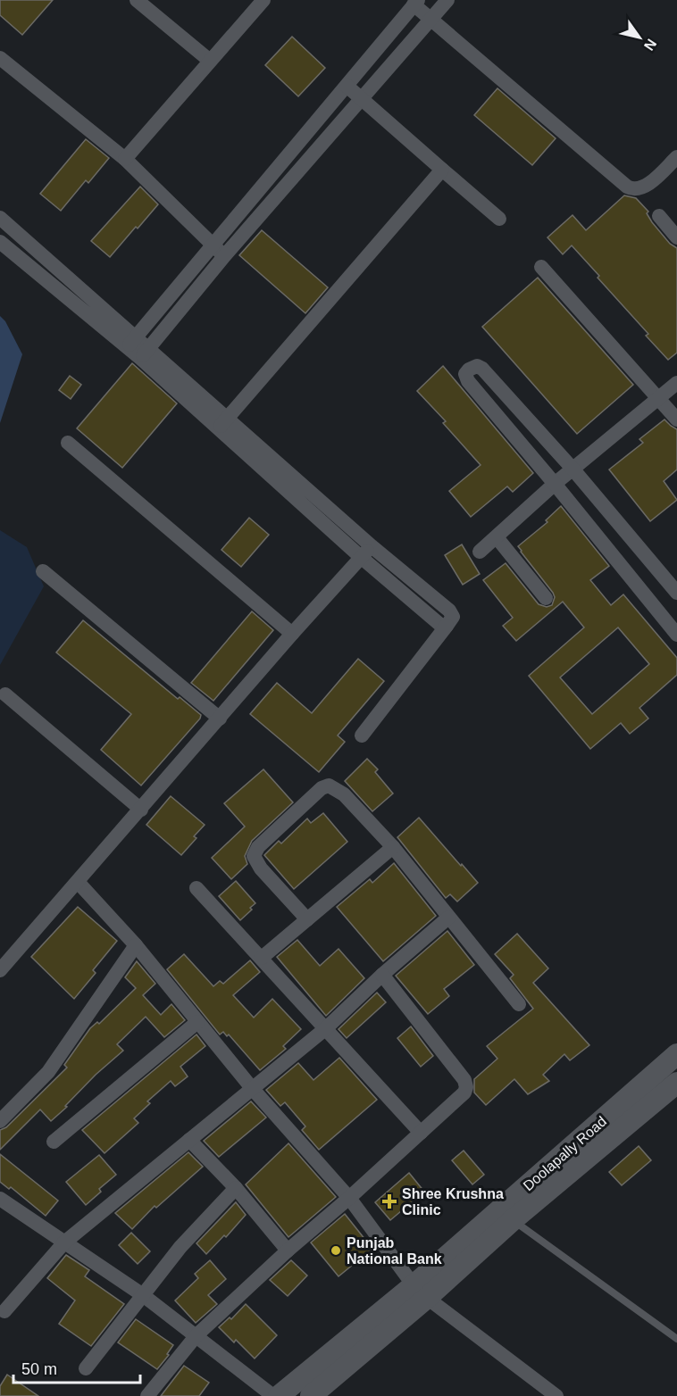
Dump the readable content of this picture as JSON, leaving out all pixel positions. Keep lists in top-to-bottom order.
{
  "streets": {
    "main road": ["Doolapally Road"]
  },
  "places": {
    "health": ["Shree Krushna Clinic"],
    "other": ["Punjab National Bank"]
  },
  "scale_bar": "50 m",
  "north": "bottom right"
}
